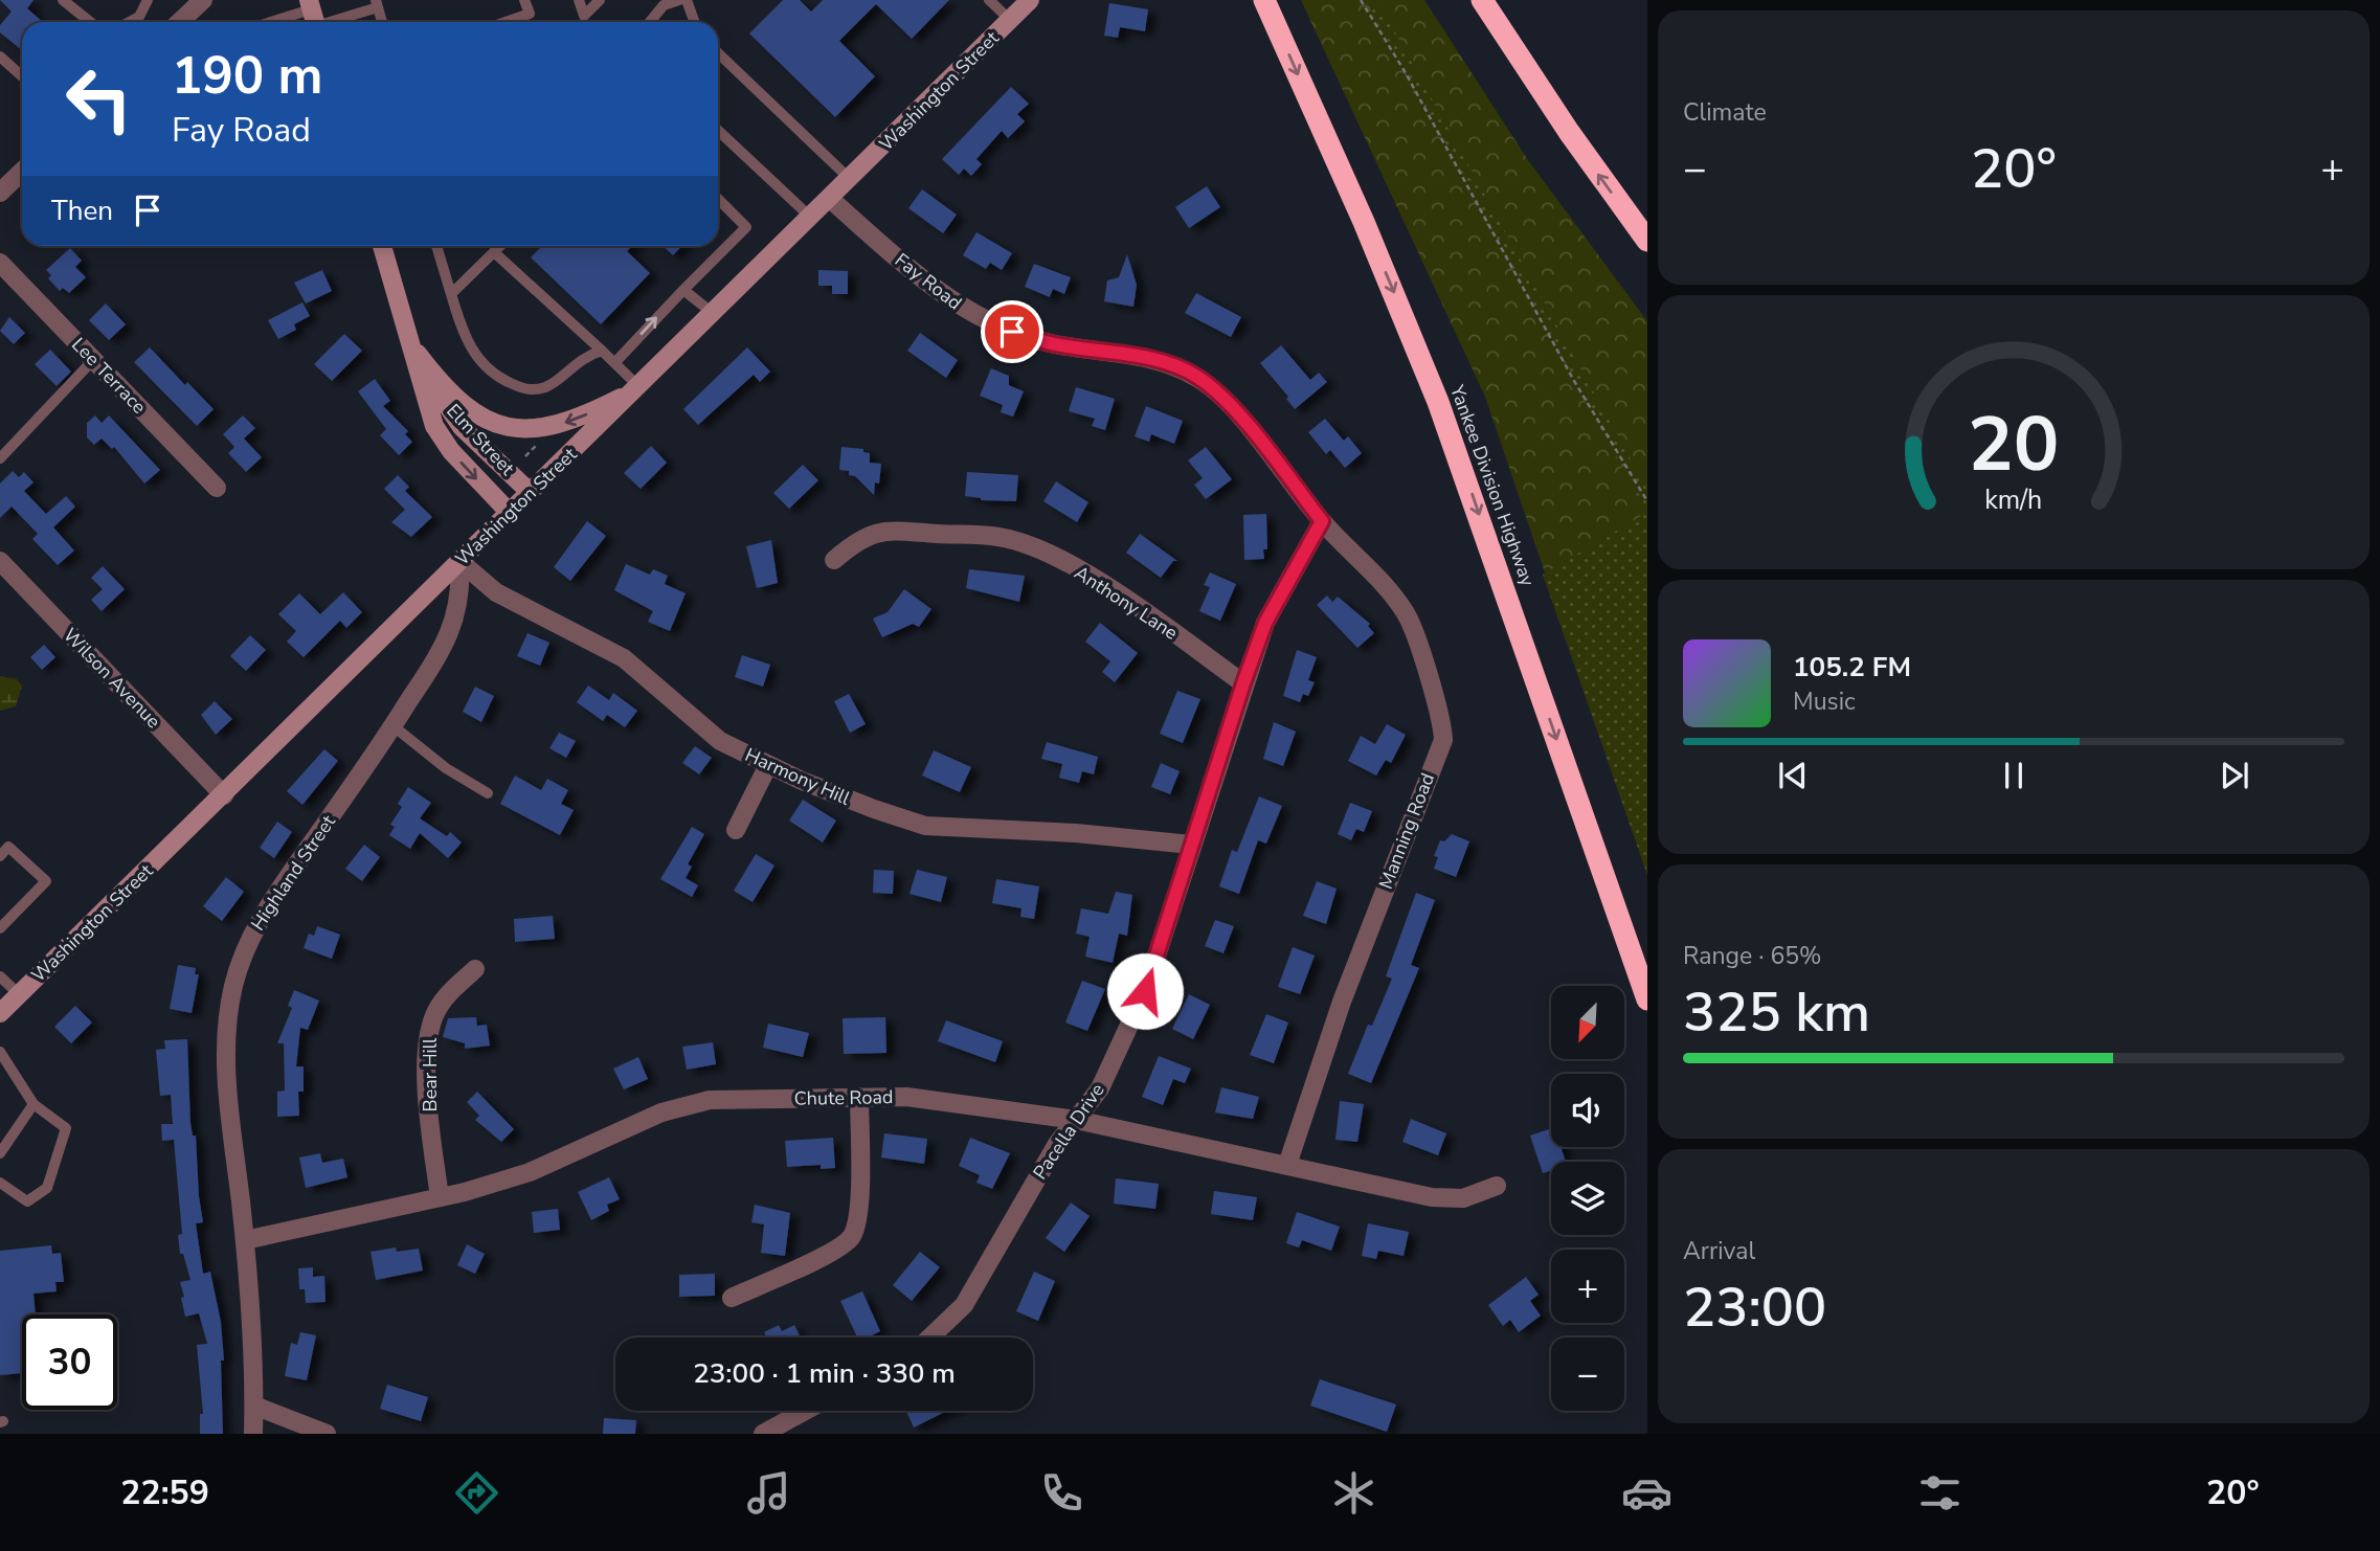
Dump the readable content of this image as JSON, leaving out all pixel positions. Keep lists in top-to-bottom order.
{
  "streets": {
    "highway": ["Yankee Division Highway"],
    "main road": ["Washington Street", "Elm Street"],
    "street": [
      "Fay Road",
      "Lee Terrace",
      "Anthony Lane",
      "Wilson Avenue",
      "Harmony Hill",
      "Manning Road",
      "Highland Street",
      "Bear Hill",
      "Chute Road",
      "Pacella Drive"
    ]
  },
  "crossings": [
    ["Washington Street", "Fay Road"],
    ["Washington Street", "Elm Street"],
    ["Washington Street", "Wilson Avenue"],
    ["Washington Street", "Harmony Hill"],
    ["Washington Street", "Highland Street"],
    ["Fay Road", "Manning Road"],
    ["Fay Road", "Pacella Drive"],
    ["Anthony Lane", "Pacella Drive"],
    ["Harmony Hill", "Highland Street"],
    ["Harmony Hill", "Pacella Drive"],
    ["Manning Road", "Chute Road"],
    ["Manning Road", "Pacella Drive"],
    ["Highland Street", "Chute Road"],
    ["Bear Hill", "Chute Road"],
    ["Chute Road", "Pacella Drive"]
  ],
  "one_way": ["Yankee Division Highway"],
  "north": "bottom left",
  "page": {
    "tile": [
      "Climate",
      ["Range · 65%", "325 km"],
      ["Arrival", "23:00"]
    ],
    "turn": ["190 m", "Fay Road"],
    "heat": ["−", "20°", "+"],
    "then": "Then",
    "song": ["105.2 FM", "Music"],
    "map_buttons": ["+", "−"],
    "limit": "30",
    "trip": "23:00 · 1 min · 330 m",
    "tabs": ["22:59", "20°"],
    "gauge": ["20", "km/h"]
  }
}
